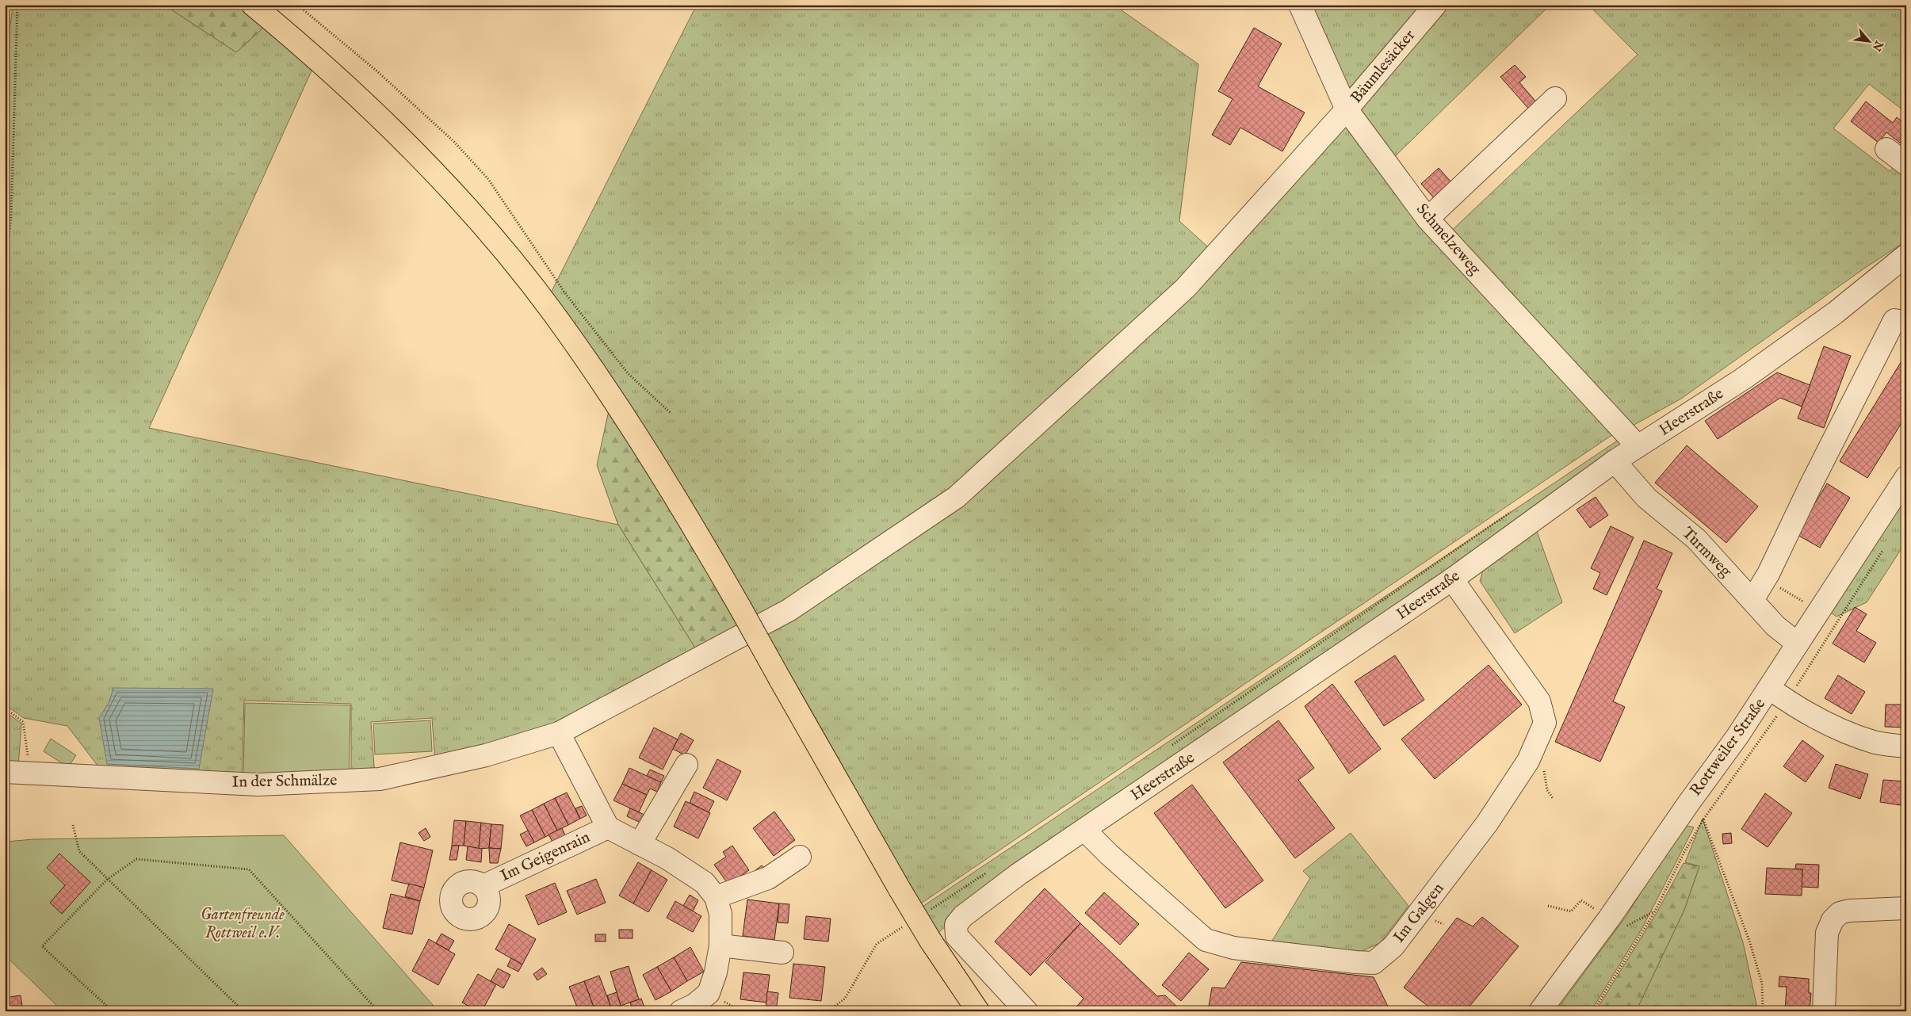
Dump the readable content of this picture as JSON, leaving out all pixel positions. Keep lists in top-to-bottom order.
{
  "streets": {
    "street": [
      "Bäumlesäcker",
      "Schmelzeweg",
      "Heerstraße",
      "Turmweg",
      "Rottweiler Straße",
      "In der Schmälze",
      "Im Geigenrain",
      "Im Galgen"
    ]
  },
  "crossings": [
    ["Bäumlesäcker", "Schmelzeweg"],
    ["Bäumlesäcker", "In der Schmälze"],
    ["Bäumlesäcker", "Im Geigenrain"],
    ["Schmelzeweg", "Heerstraße"],
    ["Heerstraße", "Turmweg"],
    ["Heerstraße", "Im Galgen"],
    ["Turmweg", "Rottweiler Straße"],
    ["In der Schmälze", "Im Geigenrain"]
  ],
  "parks": ["Gartenfreunde Rottweil e.V."],
  "north": "bottom right"
}
